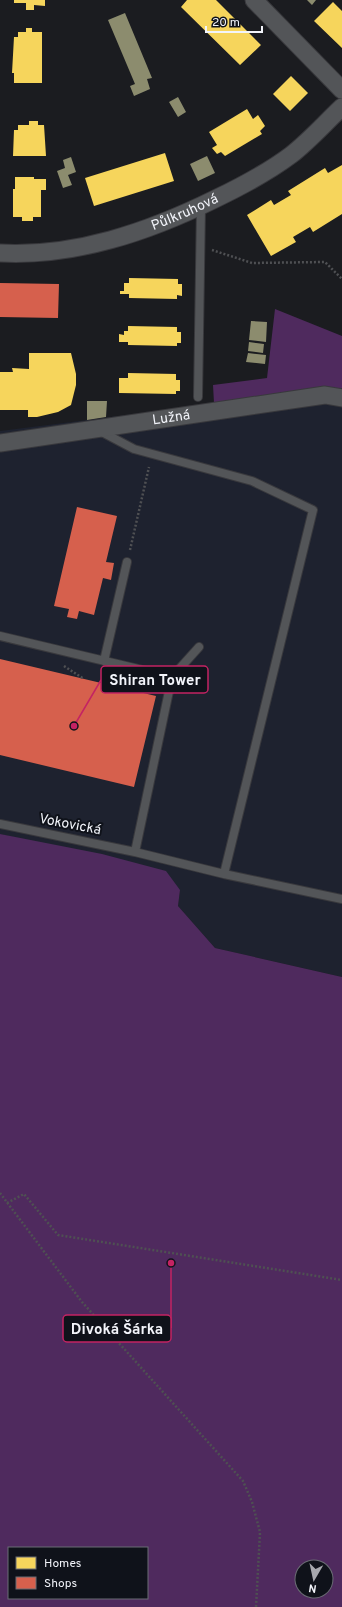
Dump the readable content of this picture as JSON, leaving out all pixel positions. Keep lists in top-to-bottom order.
{
  "streets": {
    "street": ["Půlkruhová", "Lužná"],
    "lane": ["Vokovická"]
  },
  "places": ["Shiran Tower", "Divoká Šárka"],
  "legend": ["Homes", "Shops"],
  "scale_bar": "20 m",
  "north": "bottom"
}
